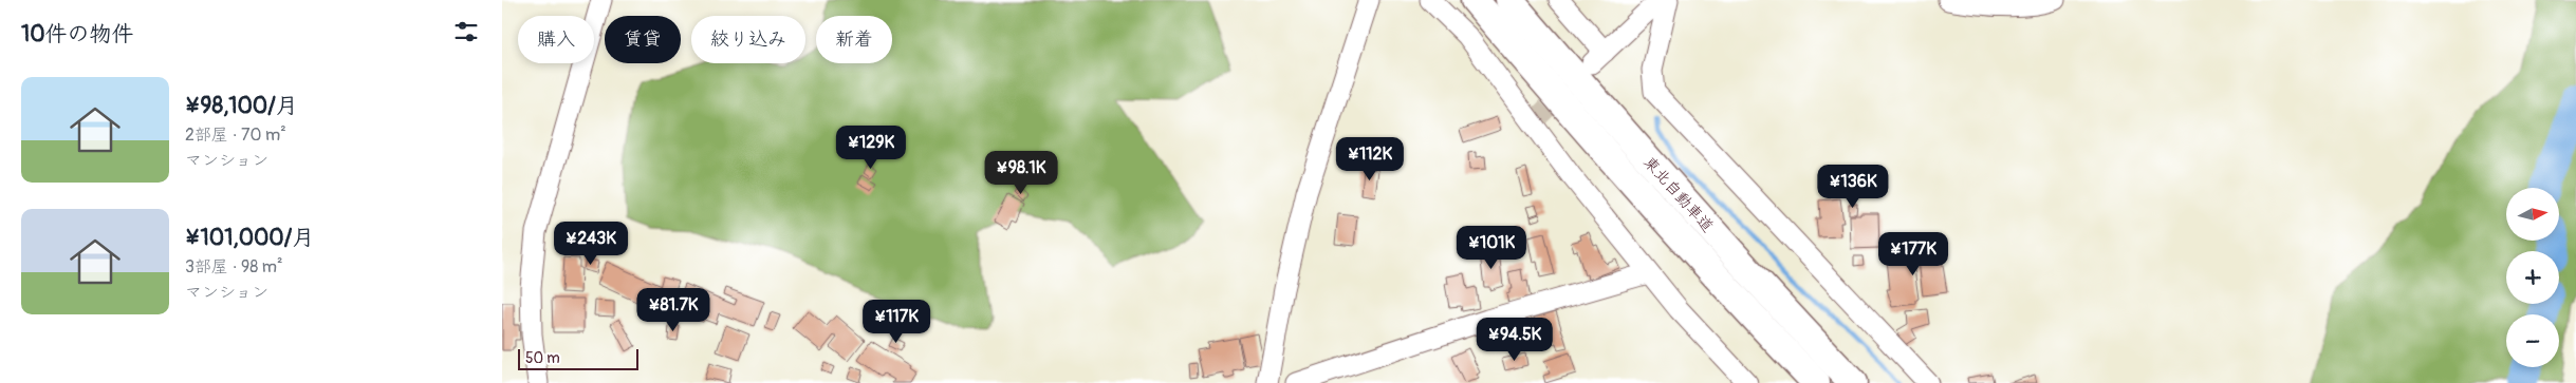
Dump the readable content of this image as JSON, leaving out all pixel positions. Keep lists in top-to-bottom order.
{
  "streets": {
    "highway": ["東北自動車道"]
  },
  "scale_bar": "50 m",
  "north": "right",
  "page": {
    "heading": "10件の物件",
    "chip": [
      "購入",
      "賃貸",
      "絞り込み",
      "新着"
    ],
    "list": [
      {
        "name": "¥98,100/月",
        "note": "2部屋 · 70 m² · マンション"
      },
      {
        "name": "¥101,000/月",
        "note": "3部屋 · 98 m² · マンション"
      }
    ],
    "price": [
      "¥129K",
      "¥112K",
      "¥98.1K",
      "¥136K",
      "¥243K",
      "¥101K",
      "¥177K",
      "¥81.7K",
      "¥117K",
      "¥94.5K"
    ],
    "map_buttons": ["+", "−"],
    "scale": "50 m"
  }
}
